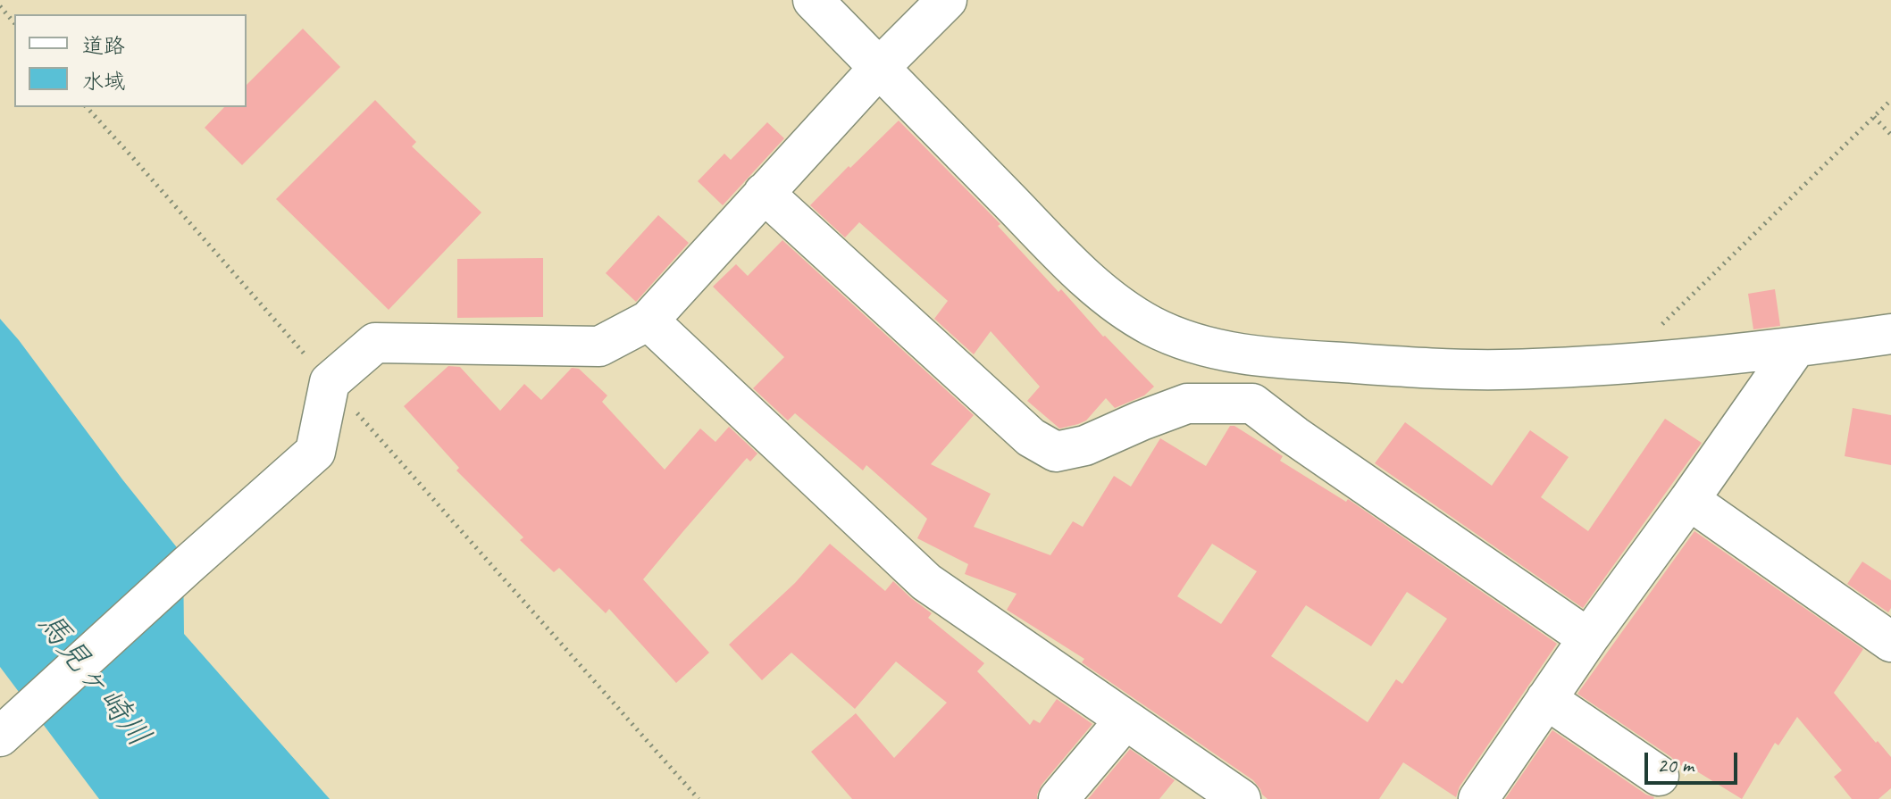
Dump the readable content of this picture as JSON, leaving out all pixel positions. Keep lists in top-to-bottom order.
{
  "water": ["馬見ヶ崎川"],
  "legend": ["道路", "水域"],
  "scale_bar": "20 m"
}
